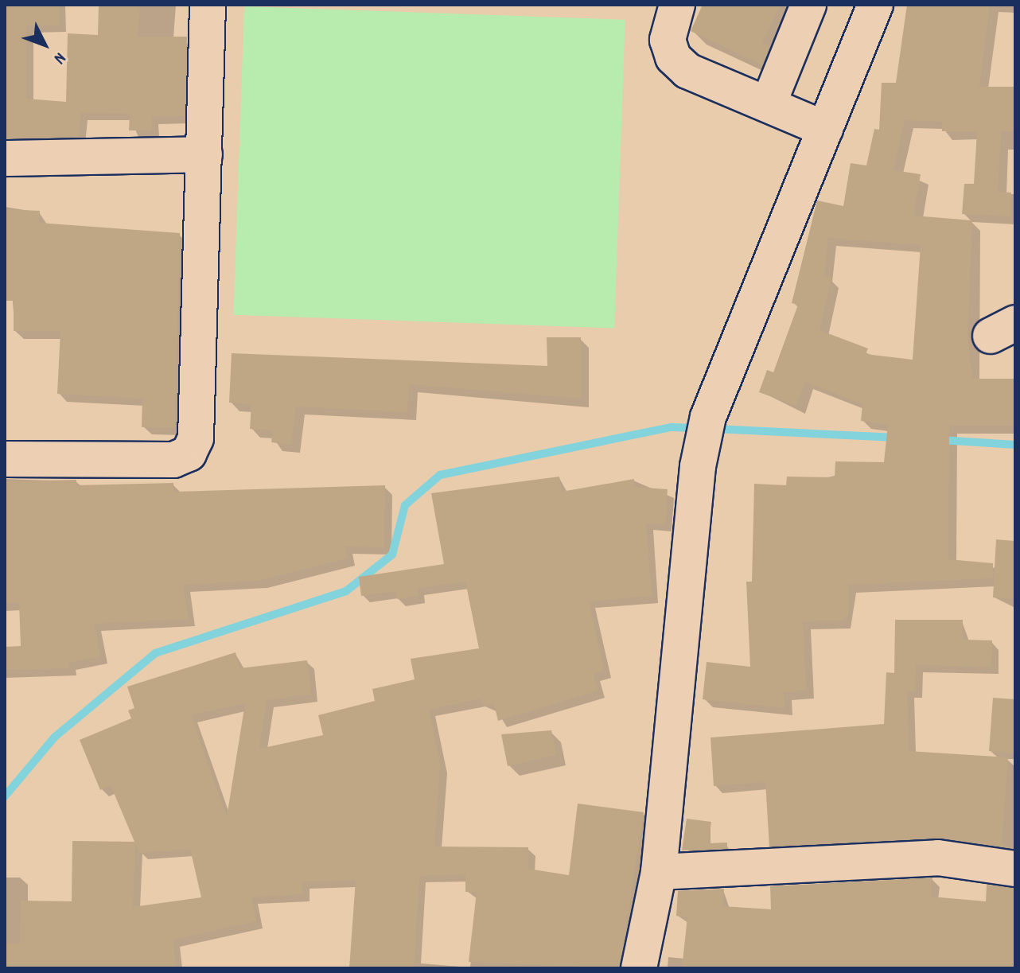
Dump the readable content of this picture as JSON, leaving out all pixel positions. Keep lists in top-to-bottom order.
{
  "north": "bottom right"
}
